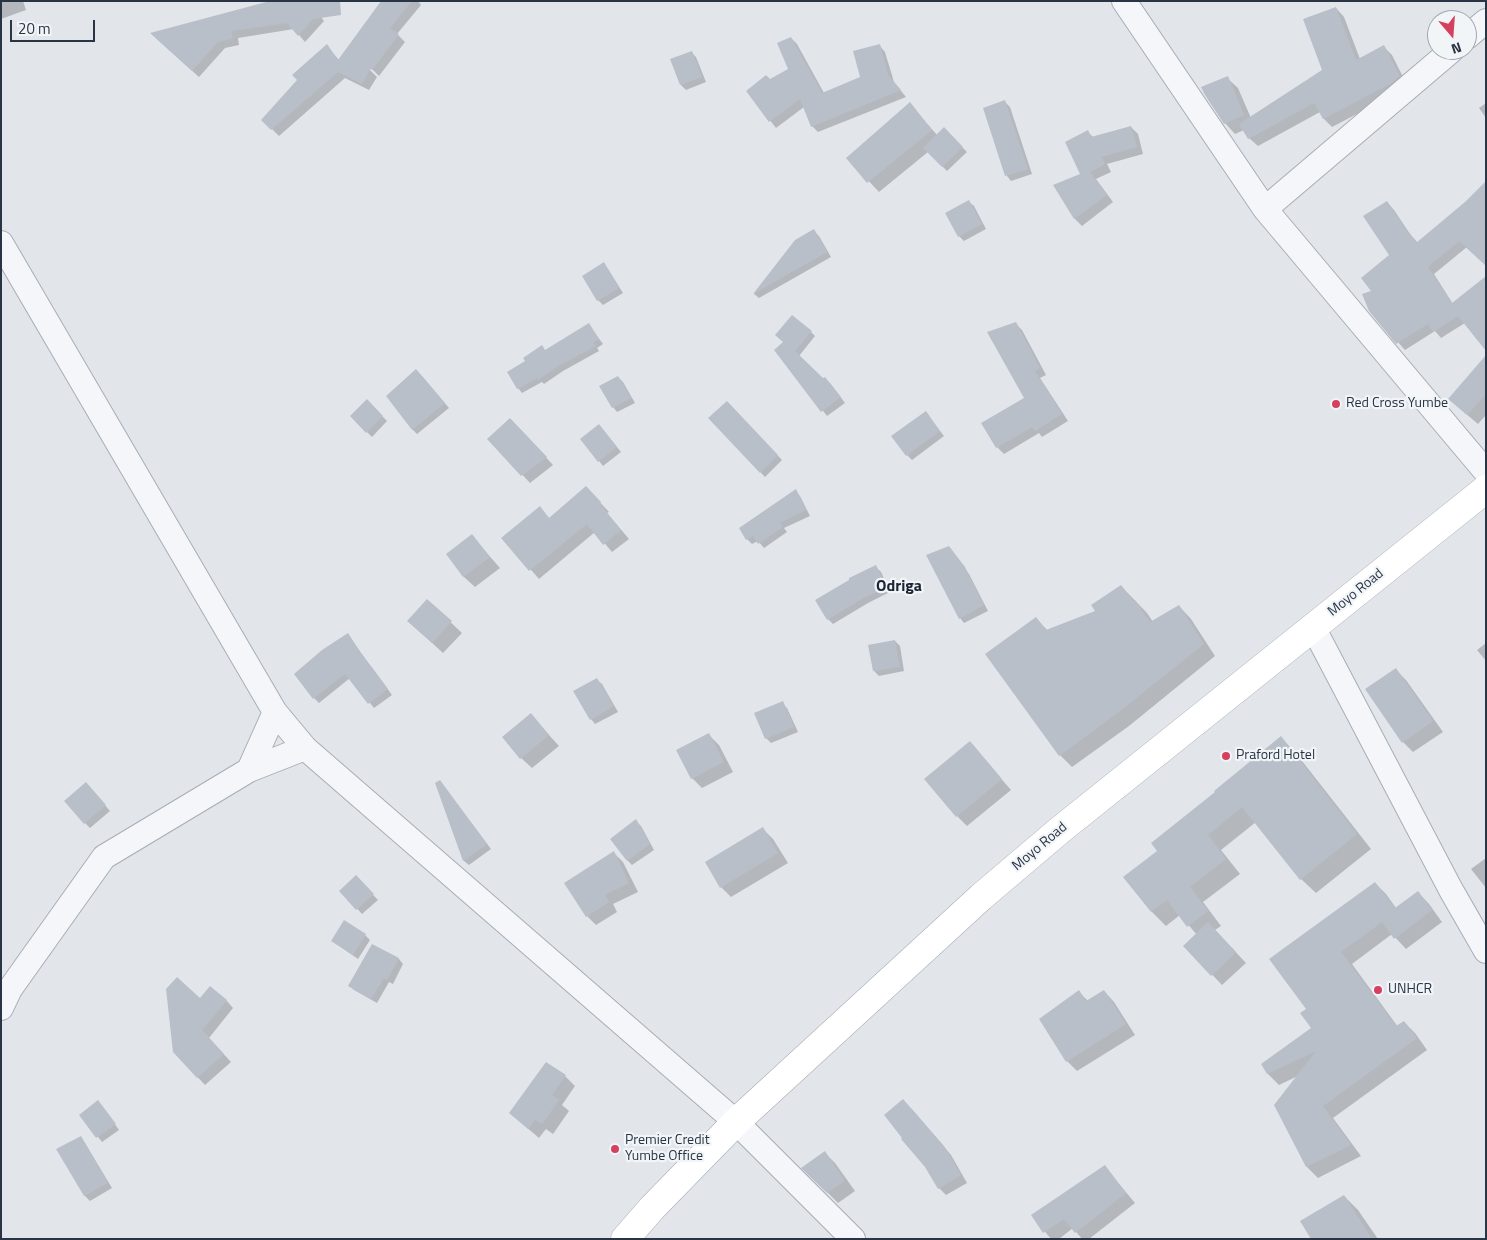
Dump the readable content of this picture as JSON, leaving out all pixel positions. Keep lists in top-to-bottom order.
{
  "streets": {
    "main road": ["Moyo Road"]
  },
  "districts": ["Odriga"],
  "places": [
    "Red Cross Yumbe",
    "Praford Hotel",
    "UNHCR",
    "Premier Credit Yumbe Office"
  ],
  "scale_bar": "20 m",
  "north": "bottom"
}
